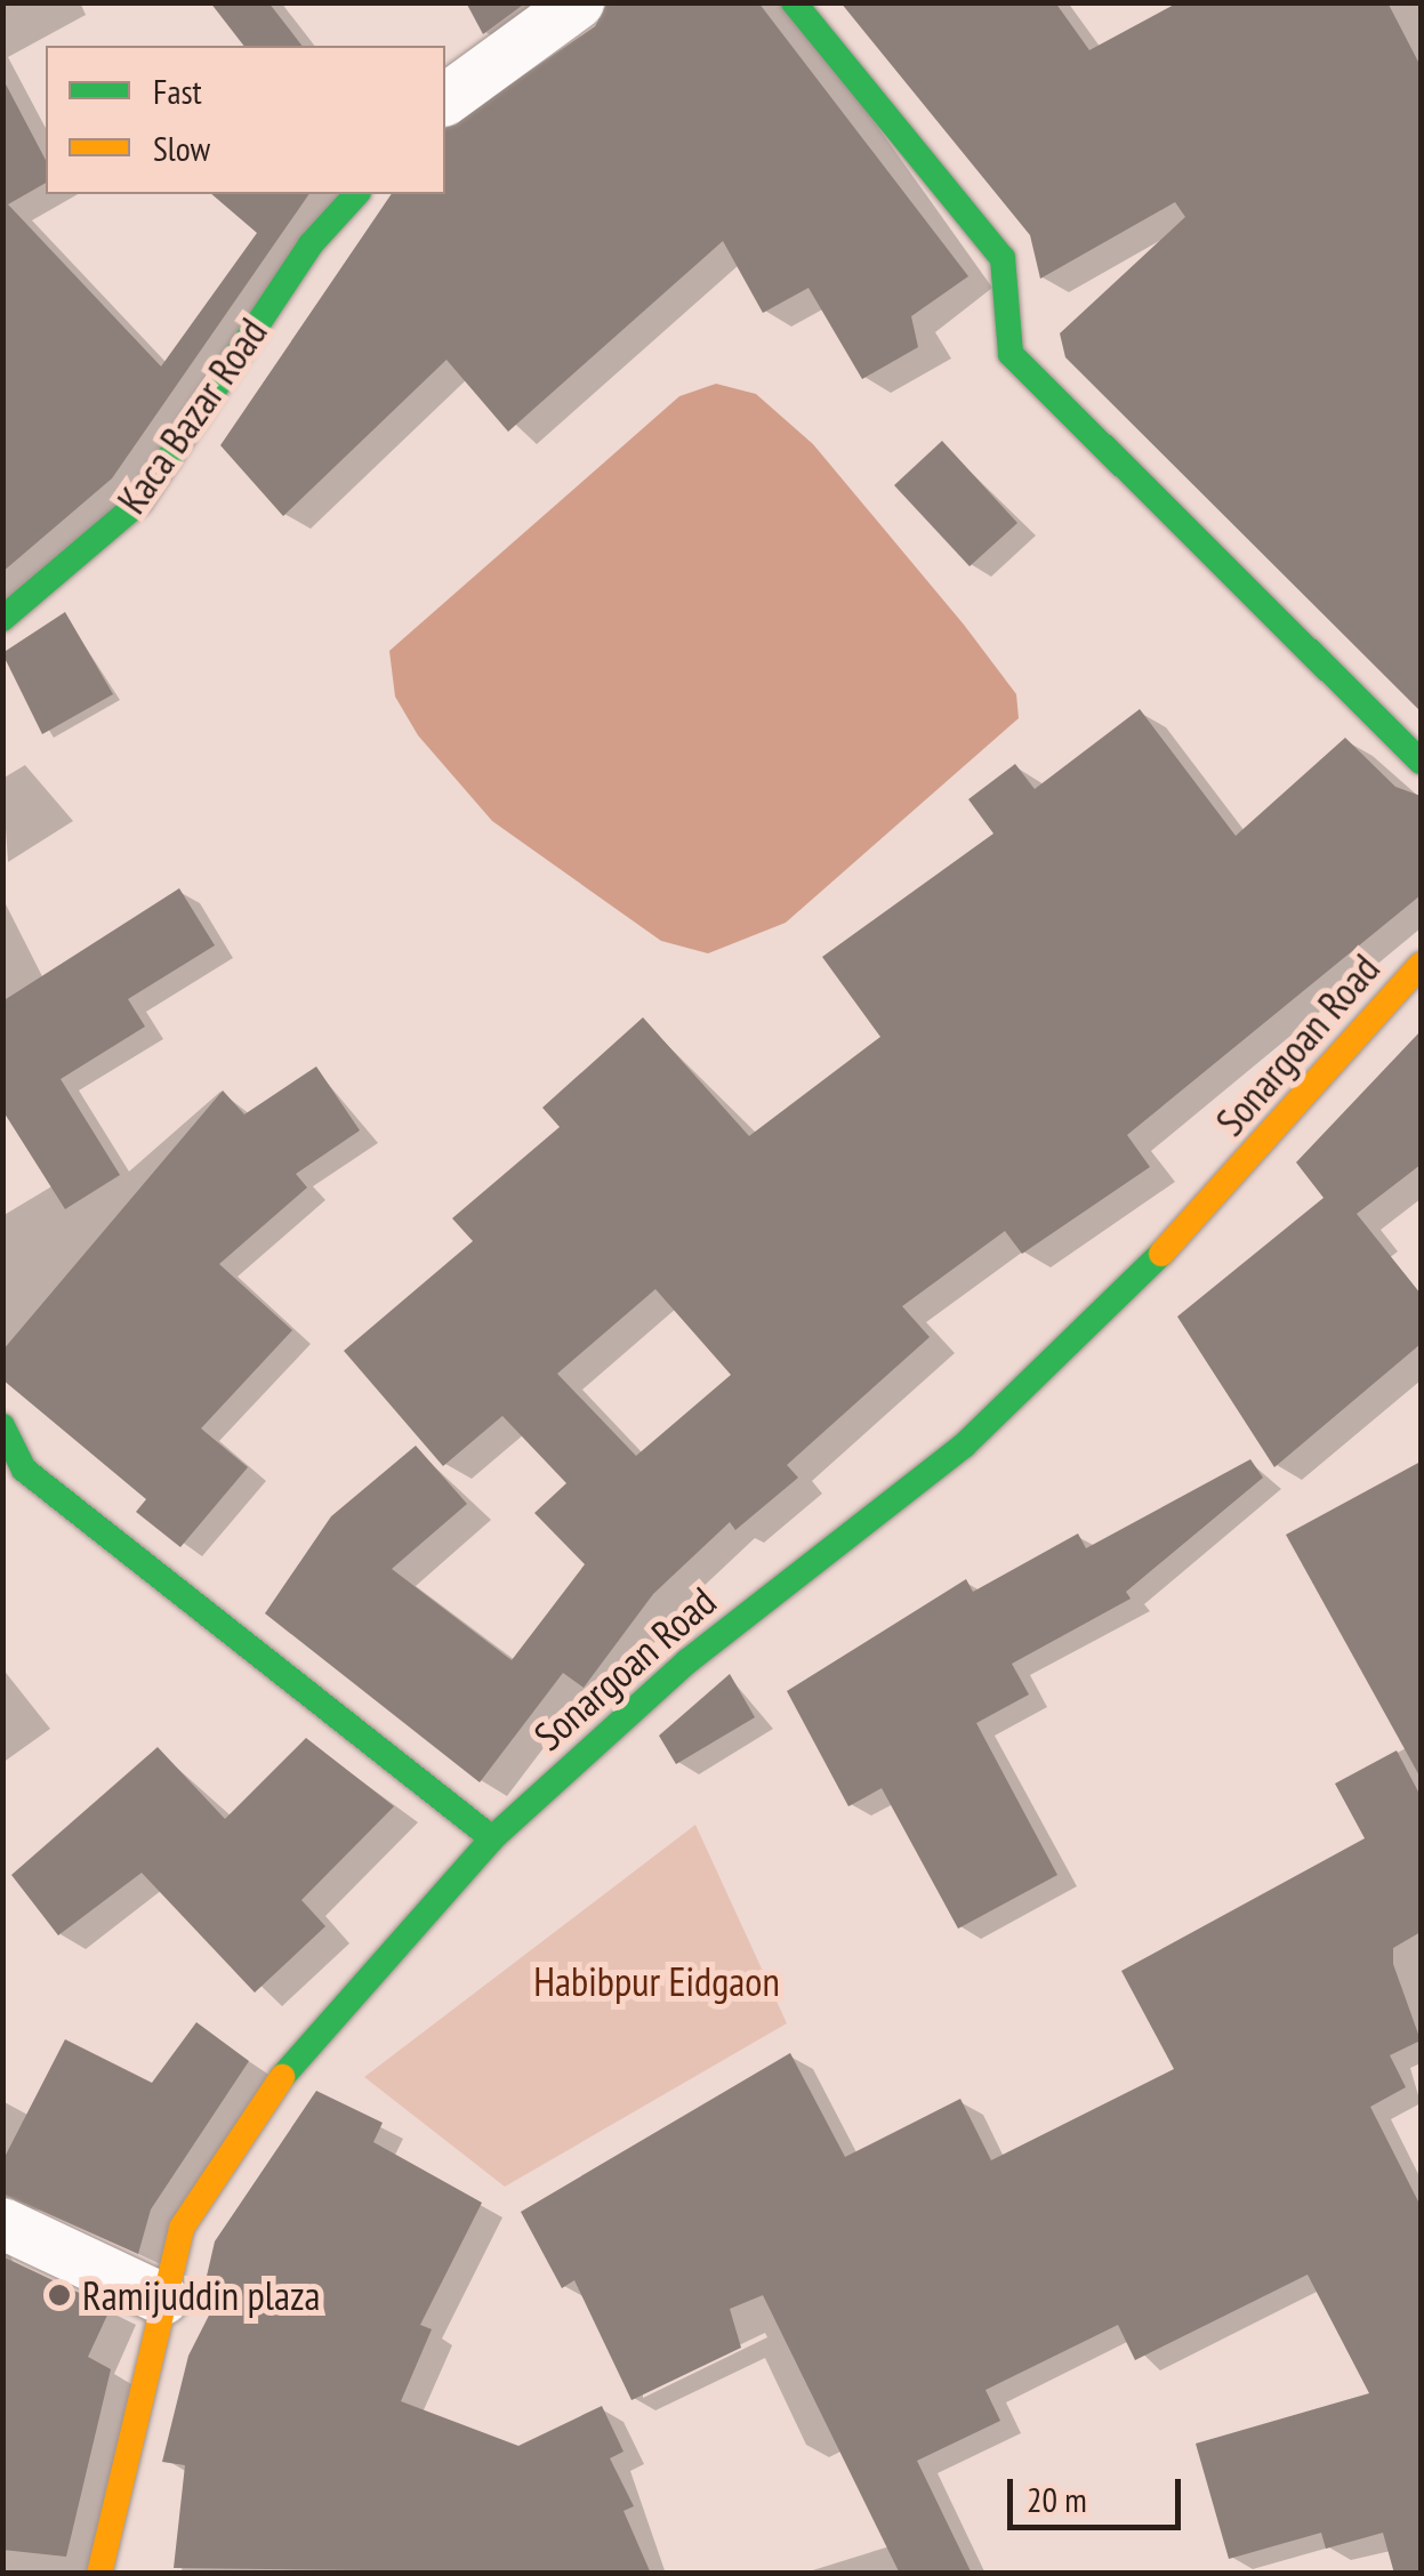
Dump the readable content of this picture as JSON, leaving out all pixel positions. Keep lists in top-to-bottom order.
{
  "streets": {
    "street": ["Kaca Bazar Road", "Sonargoan Road"]
  },
  "parks": ["Habibpur Eidgaon"],
  "places": ["Ramijuddin plaza"],
  "legend": ["Fast", "Slow"],
  "scale_bar": "20 m"
}
